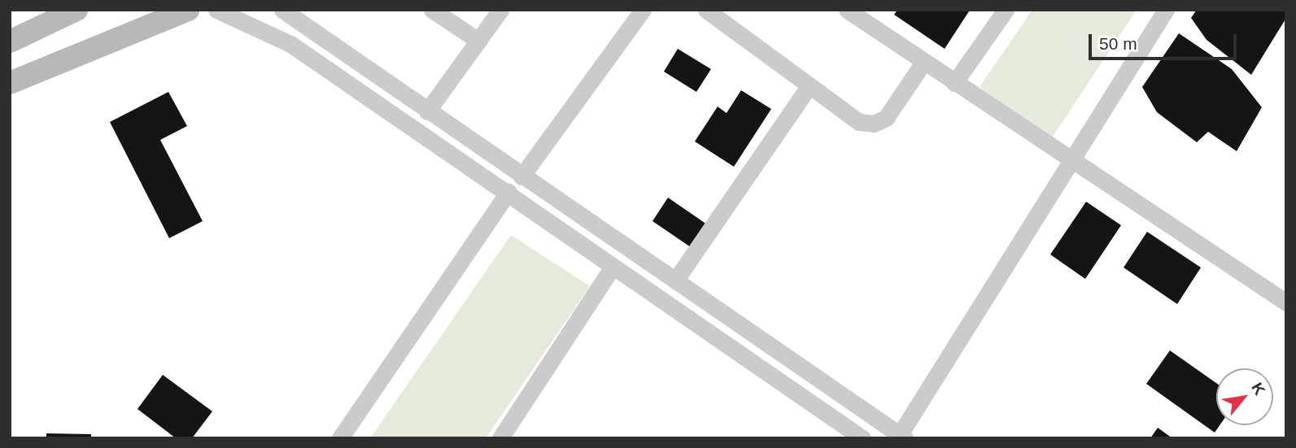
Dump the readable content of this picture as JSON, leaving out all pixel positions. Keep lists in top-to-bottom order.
{
  "scale_bar": "50 m",
  "north": "top right"
}
